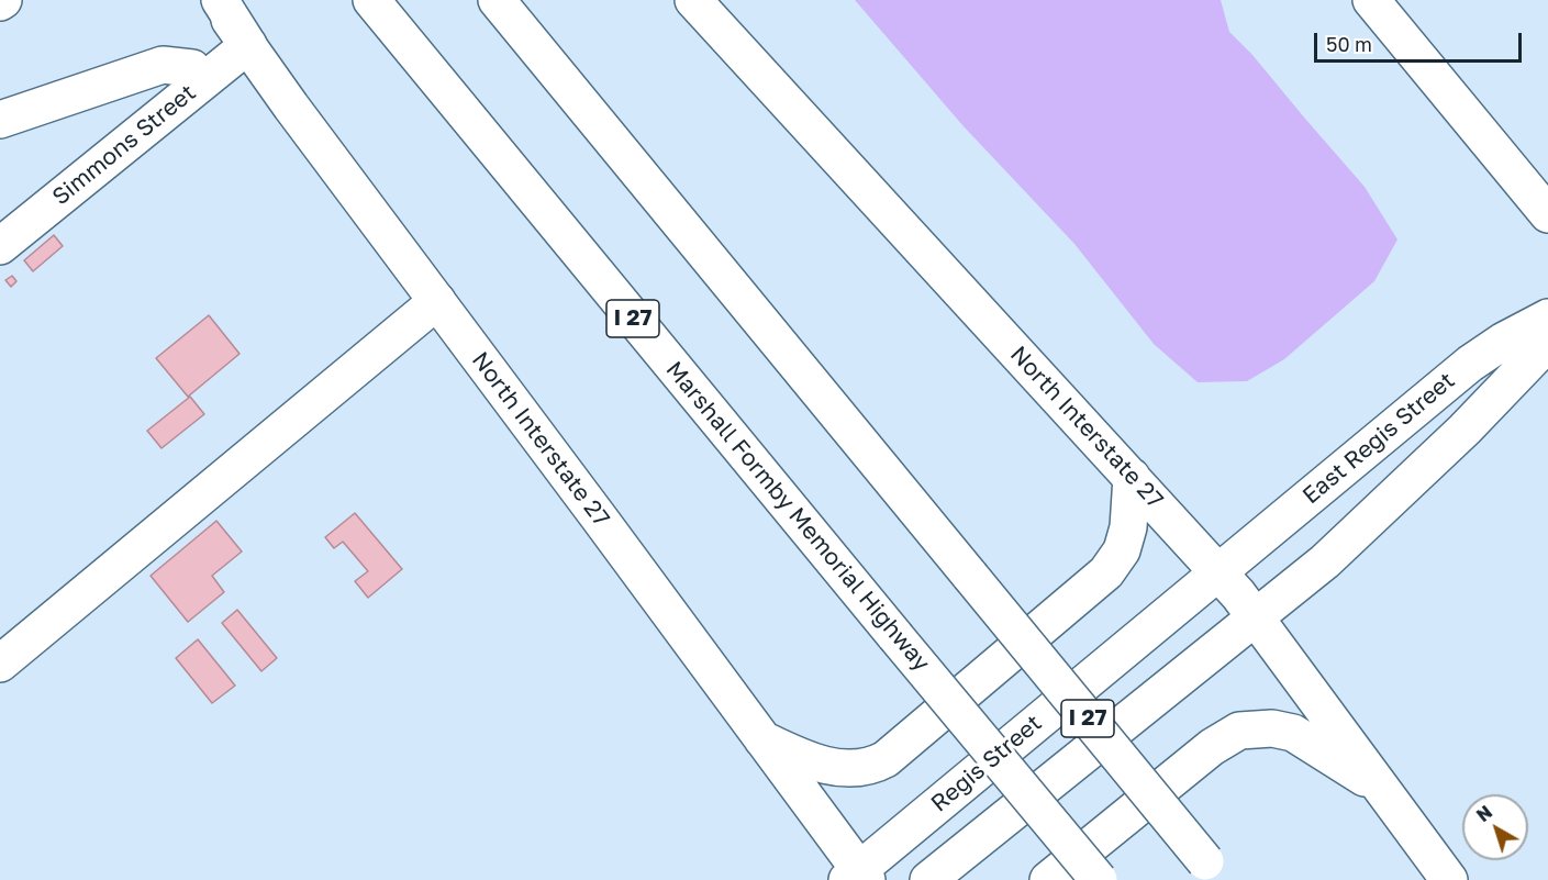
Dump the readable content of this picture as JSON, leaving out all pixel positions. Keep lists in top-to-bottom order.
{
  "streets": {
    "main road": [
      "Simmons Street",
      "I 27",
      "North Interstate 27",
      "East Regis Street",
      "Marshall Formby Memorial Highway",
      "Regis Street"
    ]
  },
  "crossings": [
    ["Simmons Street", "North Interstate 27"],
    ["North Interstate 27", "East Regis Street"],
    ["North Interstate 27", "Regis Street"],
    ["East Regis Street", "Regis Street"]
  ],
  "scale_bar": "50 m",
  "north": "top left"
}
